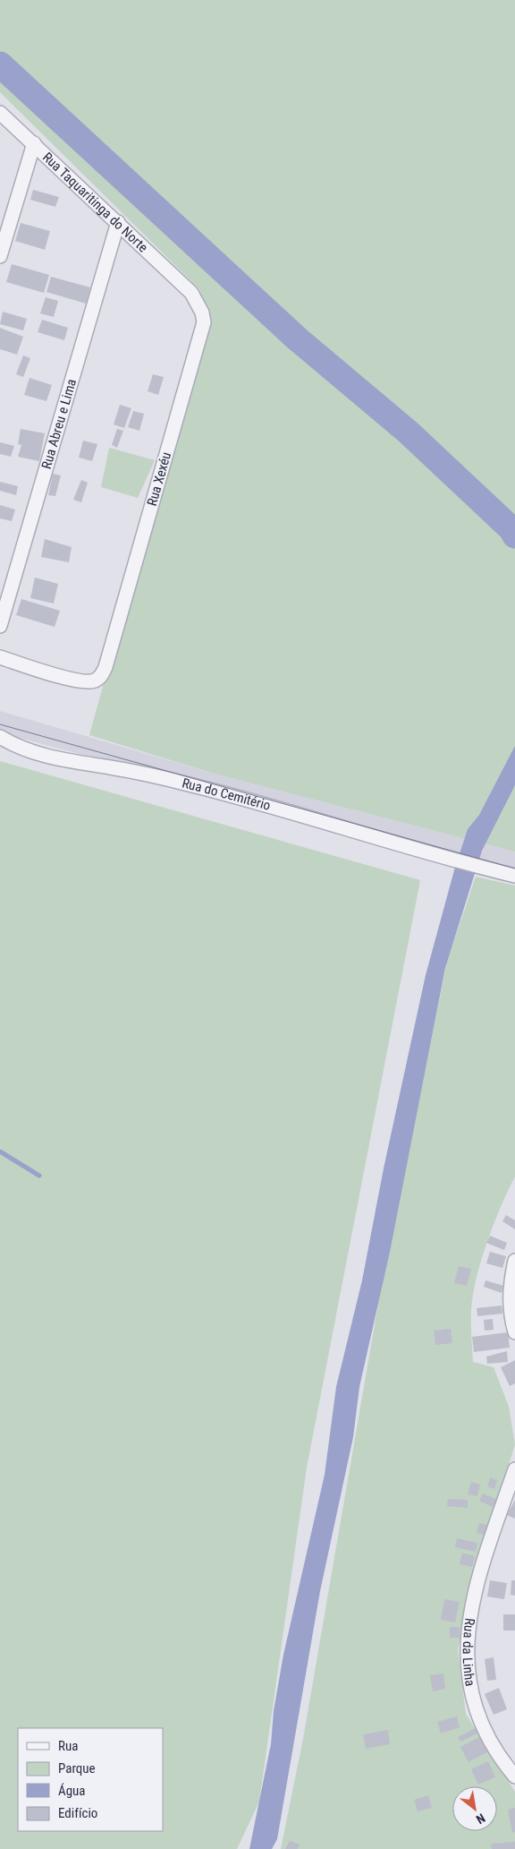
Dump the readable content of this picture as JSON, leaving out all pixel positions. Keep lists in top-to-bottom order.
{
  "streets": {
    "street": [
      "Rua Taquaritinga do Norte",
      "Rua Abreu e Lima",
      "Rua Xexéu",
      "Rua do Cemitério",
      "Rua da Linha"
    ]
  },
  "crossings": [
    ["Rua Taquaritinga do Norte", "Rua Abreu e Lima"],
    ["Rua Taquaritinga do Norte", "Rua Xexéu"]
  ],
  "legend": [
    "Rua",
    "Parque",
    "Água",
    "Edifício"
  ],
  "north": "bottom right"
}
